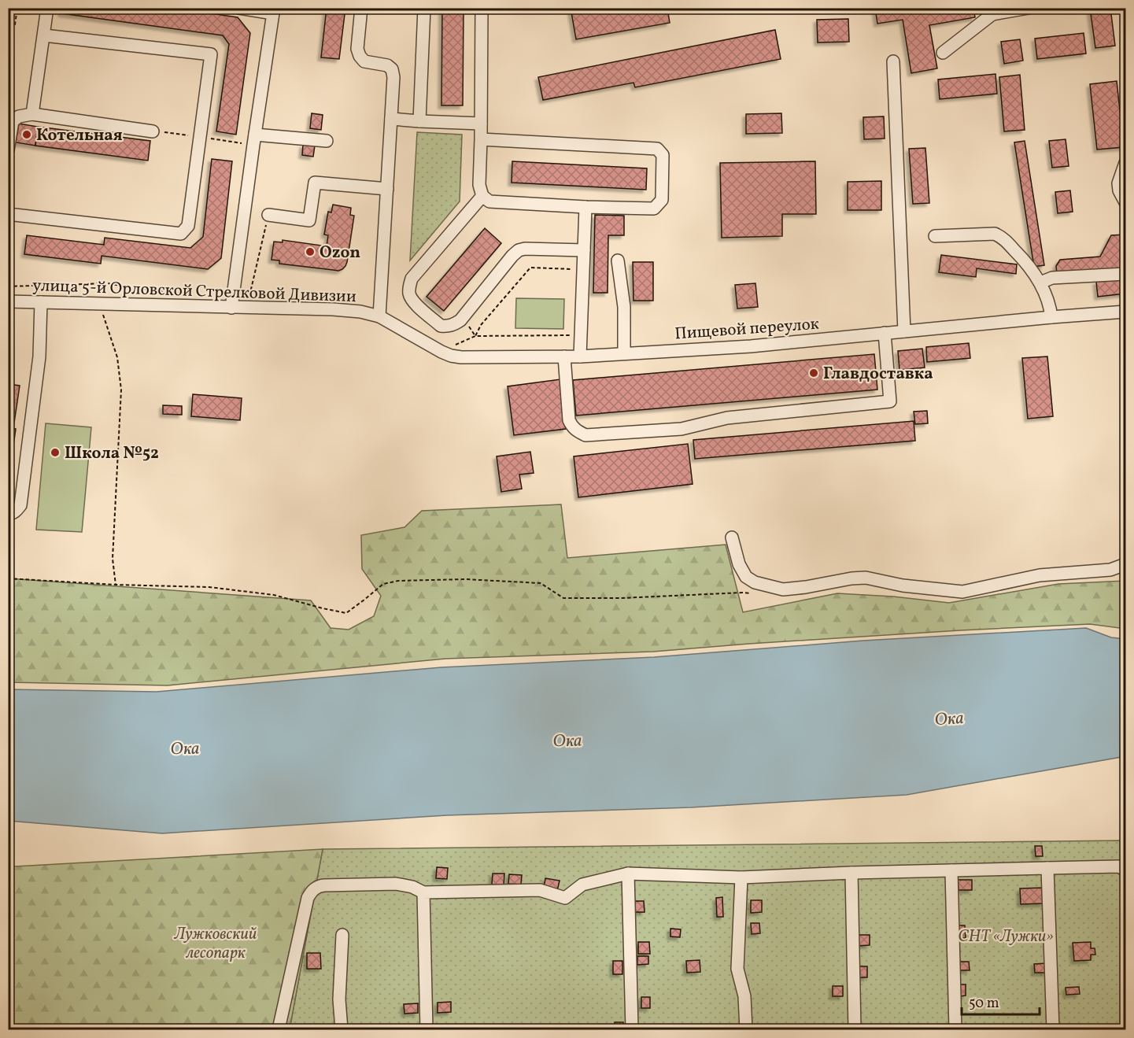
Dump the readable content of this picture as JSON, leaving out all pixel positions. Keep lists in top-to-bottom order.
{
  "streets": {
    "street": ["улица 5-й Орловской Стрелковой Дивизии", "Пищевой переулок"]
  },
  "crossings": [
    ["улица 5-й Орловской Стрелковой Дивизии", "Пищевой переулок"]
  ],
  "water": ["Ока"],
  "parks": ["Лужковский лесопарк", "СНТ «Лужки»"],
  "places": [
    "Котельная",
    "Ozon",
    "Главдоставка",
    "Школа №52"
  ],
  "scale_bar": "50 m"
}
